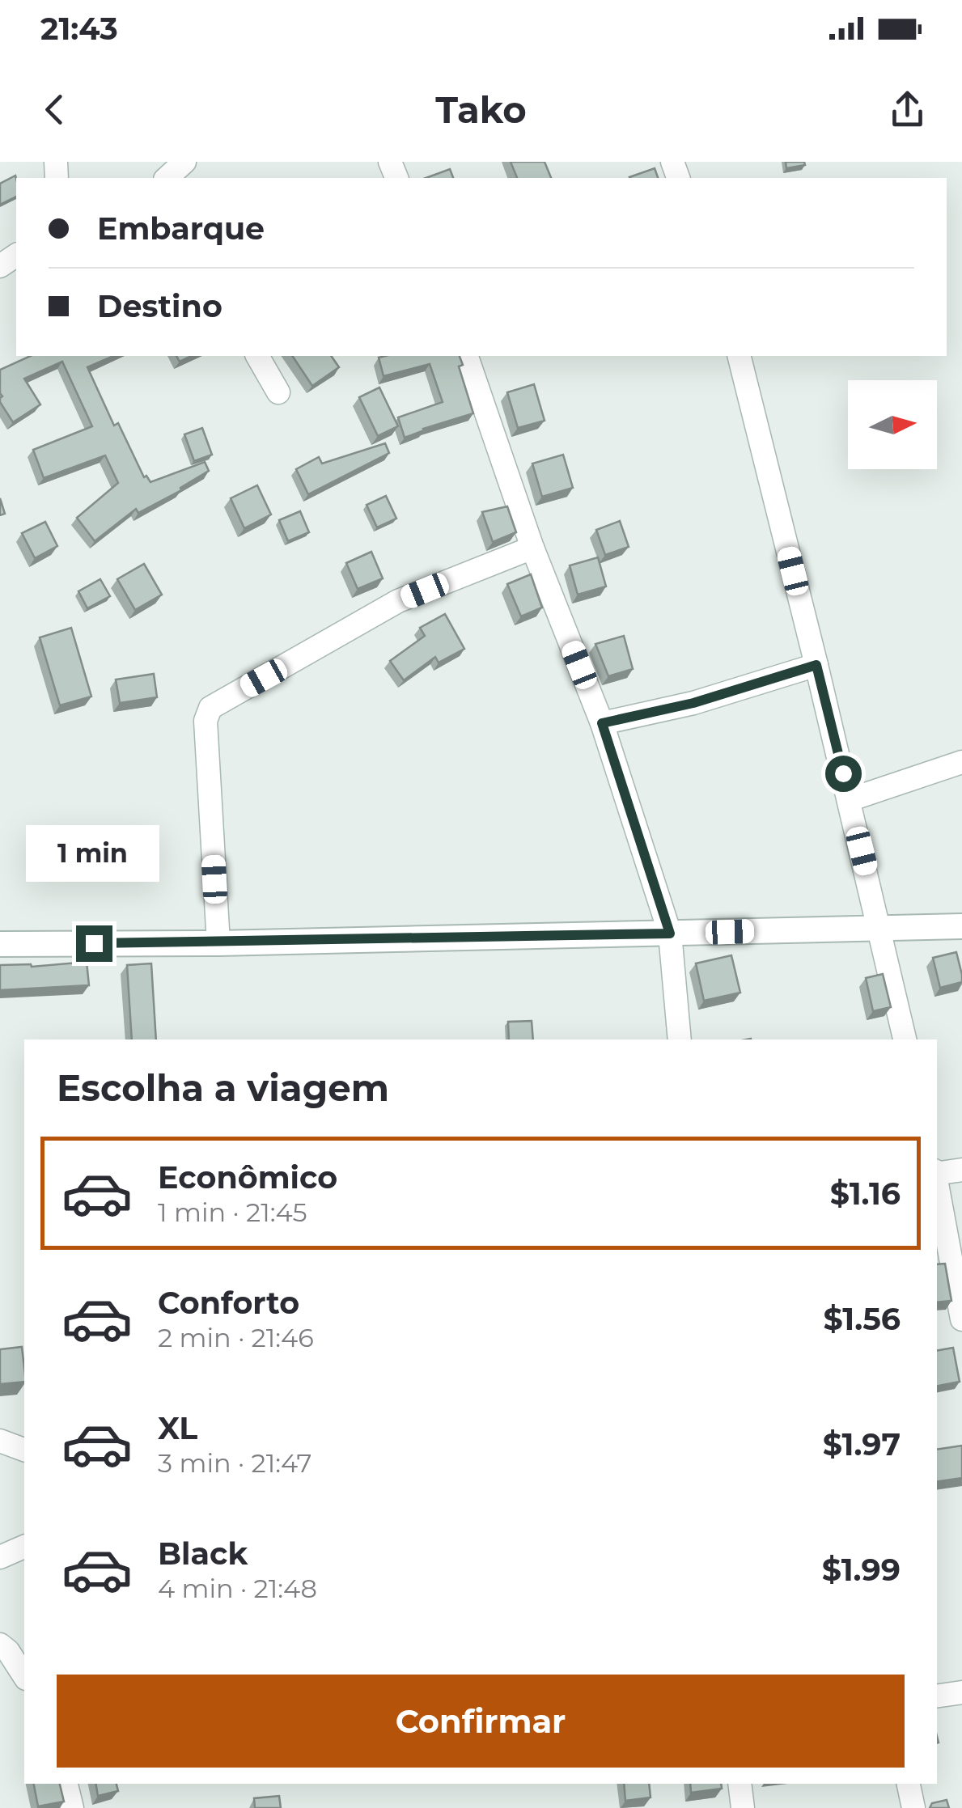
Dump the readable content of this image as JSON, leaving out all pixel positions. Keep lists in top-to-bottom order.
{
  "north": "right",
  "page": {
    "status": "21:43",
    "header": "Tako",
    "banner": ["Embarque", "Destino"],
    "bubble": "1 min",
    "heading": "Escolha a viagem",
    "list": [
      {
        "name": "Econômico",
        "note": "1 min · 21:45",
        "value": "$1.16"
      },
      {
        "name": "Conforto",
        "note": "2 min · 21:46",
        "value": "$1.56"
      },
      {
        "name": "XL",
        "note": "3 min · 21:47",
        "value": "$1.97"
      },
      {
        "name": "Black",
        "note": "4 min · 21:48",
        "value": "$1.99"
      }
    ],
    "buttons": "Confirmar"
  }
}
